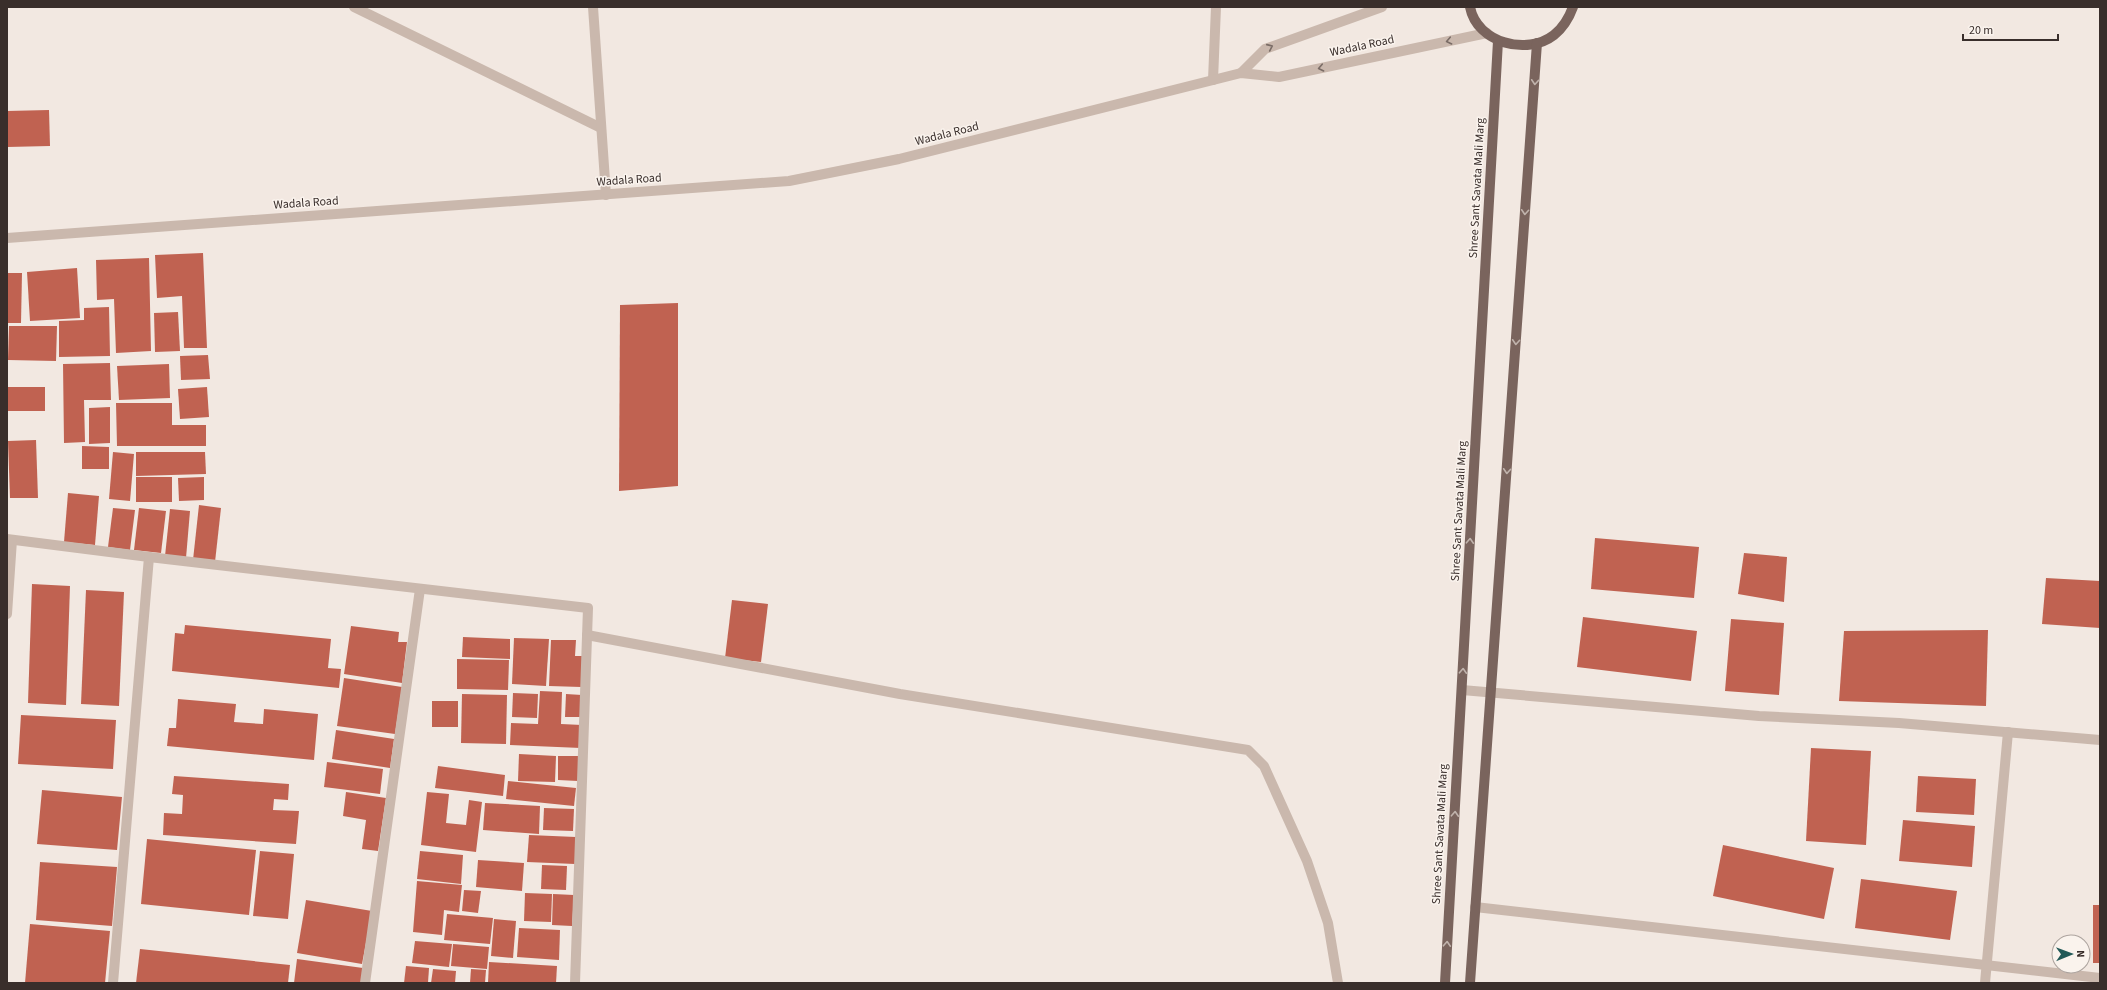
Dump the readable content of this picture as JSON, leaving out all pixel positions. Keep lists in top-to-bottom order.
{
  "streets": {
    "main road": ["Shree Sant Savata Mali Marg"],
    "street": ["Wadala Road"]
  },
  "scale_bar": "20 m",
  "north": "right"
}
